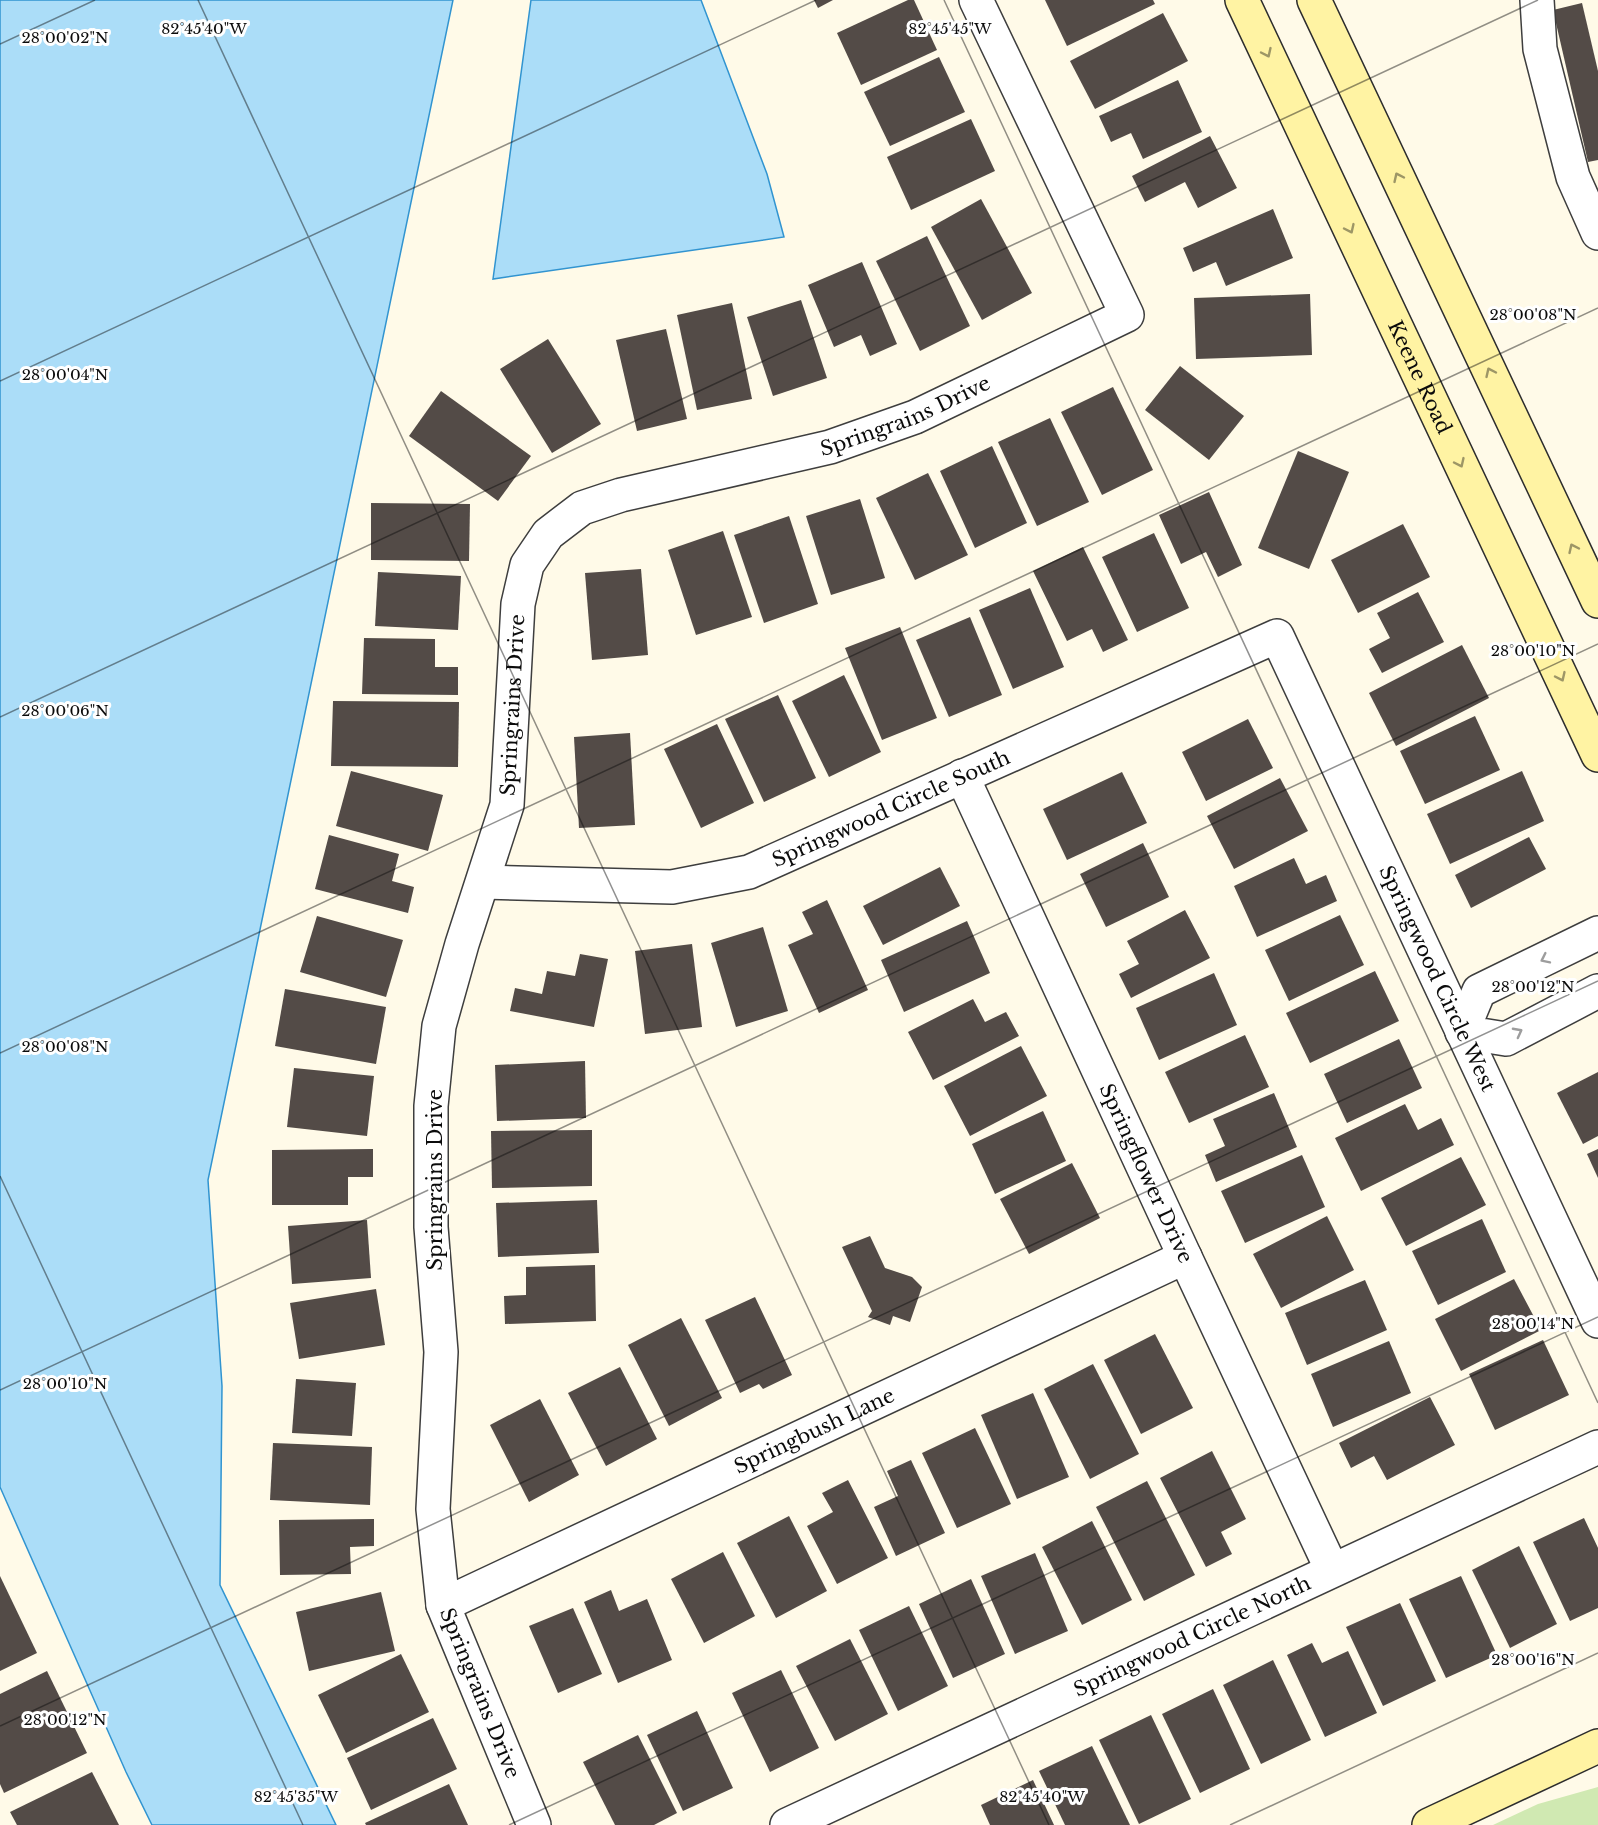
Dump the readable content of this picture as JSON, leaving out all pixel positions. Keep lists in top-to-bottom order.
{
  "streets": {
    "main road": ["Keene Road"],
    "street": [
      "Springrains Drive",
      "Springwood Circle South",
      "Springwood Circle West",
      "Springflower Drive",
      "Springbush Lane",
      "Springwood Circle North"
    ]
  },
  "crossings": [
    ["Springrains Drive", "Springwood Circle South"],
    ["Springrains Drive", "Springbush Lane"],
    ["Springwood Circle South", "Springwood Circle West"],
    ["Springwood Circle South", "Springflower Drive"],
    ["Springflower Drive", "Springbush Lane"],
    ["Springflower Drive", "Springwood Circle North"]
  ],
  "coordinates": [
    "82°45'40\"W",
    "82°45'45\"W",
    "28°00'02\"N",
    "28°00'08\"N",
    "28°00'04\"N",
    "28°00'10\"N",
    "28°00'06\"N",
    "28°00'12\"N",
    "28°00'14\"N",
    "28°00'16\"N",
    "82°45'35\"W"
  ]
}
